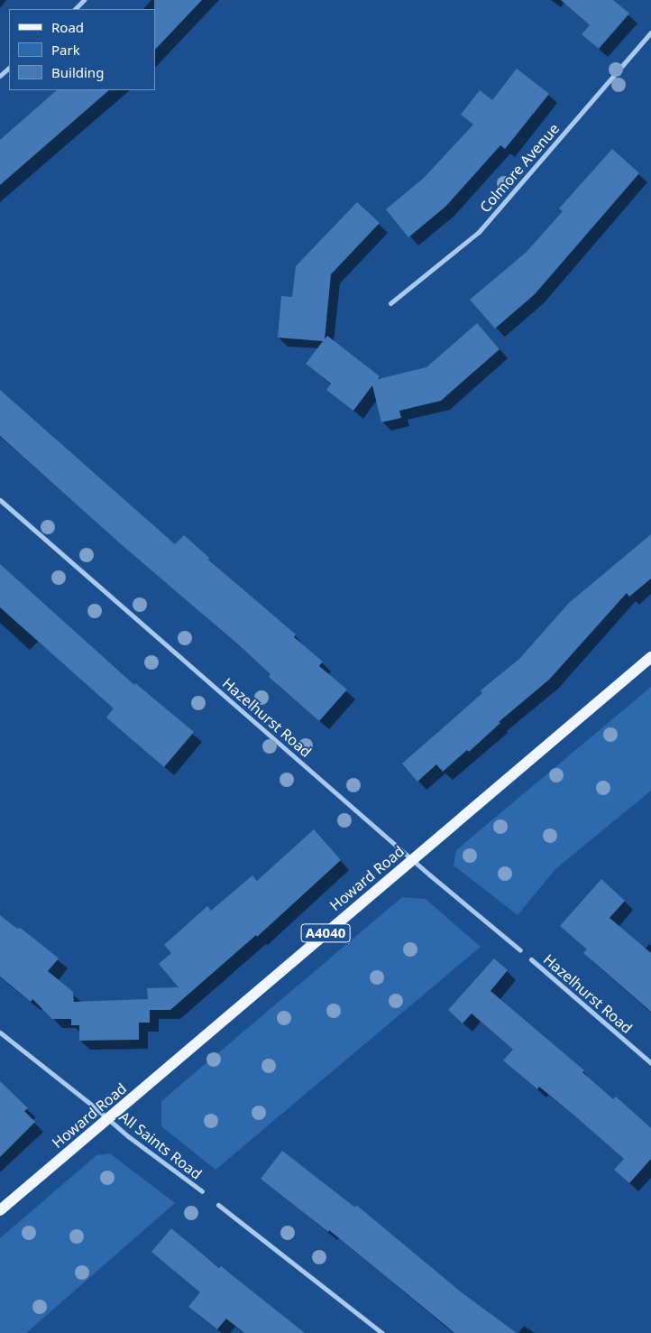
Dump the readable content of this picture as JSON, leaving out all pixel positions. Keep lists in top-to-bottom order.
{
  "streets": {
    "main road": ["Howard Road", "A4040"],
    "street": ["Colmore Avenue", "Hazelhurst Road", "All Saints Road"]
  },
  "crossings": [
    ["Hazelhurst Road", "Howard Road"],
    ["Howard Road", "All Saints Road"]
  ],
  "legend": ["Road", "Park", "Building"]
}
